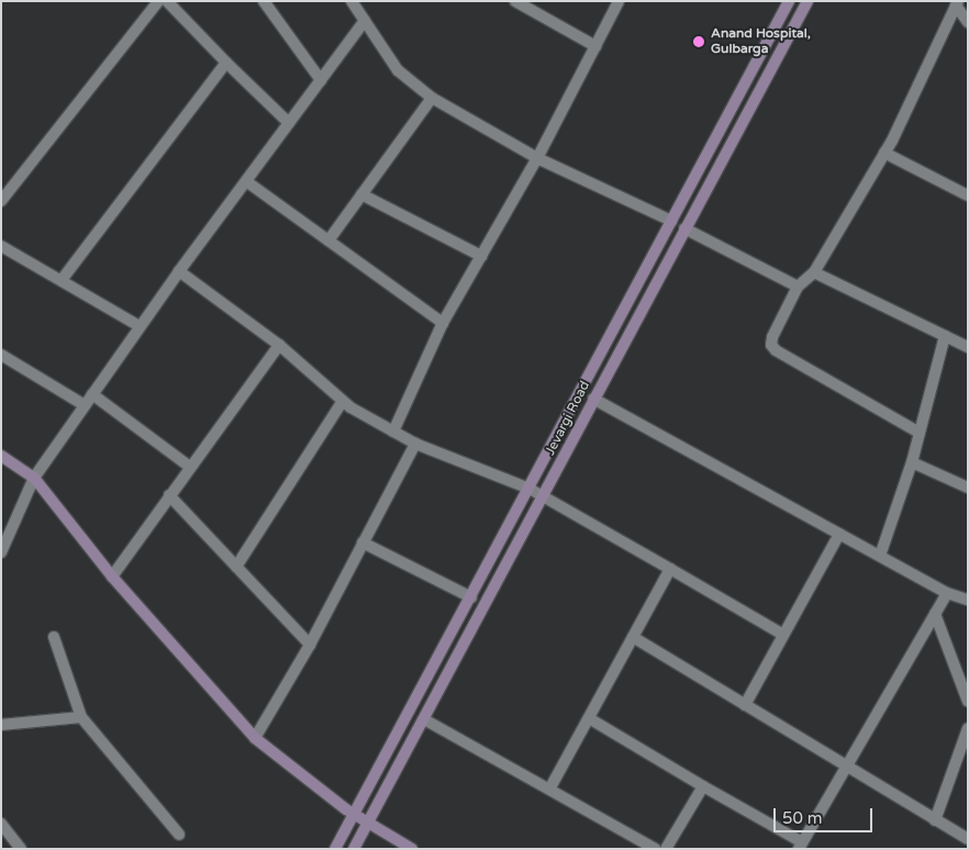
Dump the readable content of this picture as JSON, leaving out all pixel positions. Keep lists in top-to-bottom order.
{
  "streets": {
    "main road": ["Jevargi Road"]
  },
  "places": ["Anand Hospital, Gulbarga"],
  "scale_bar": "50 m"
}
